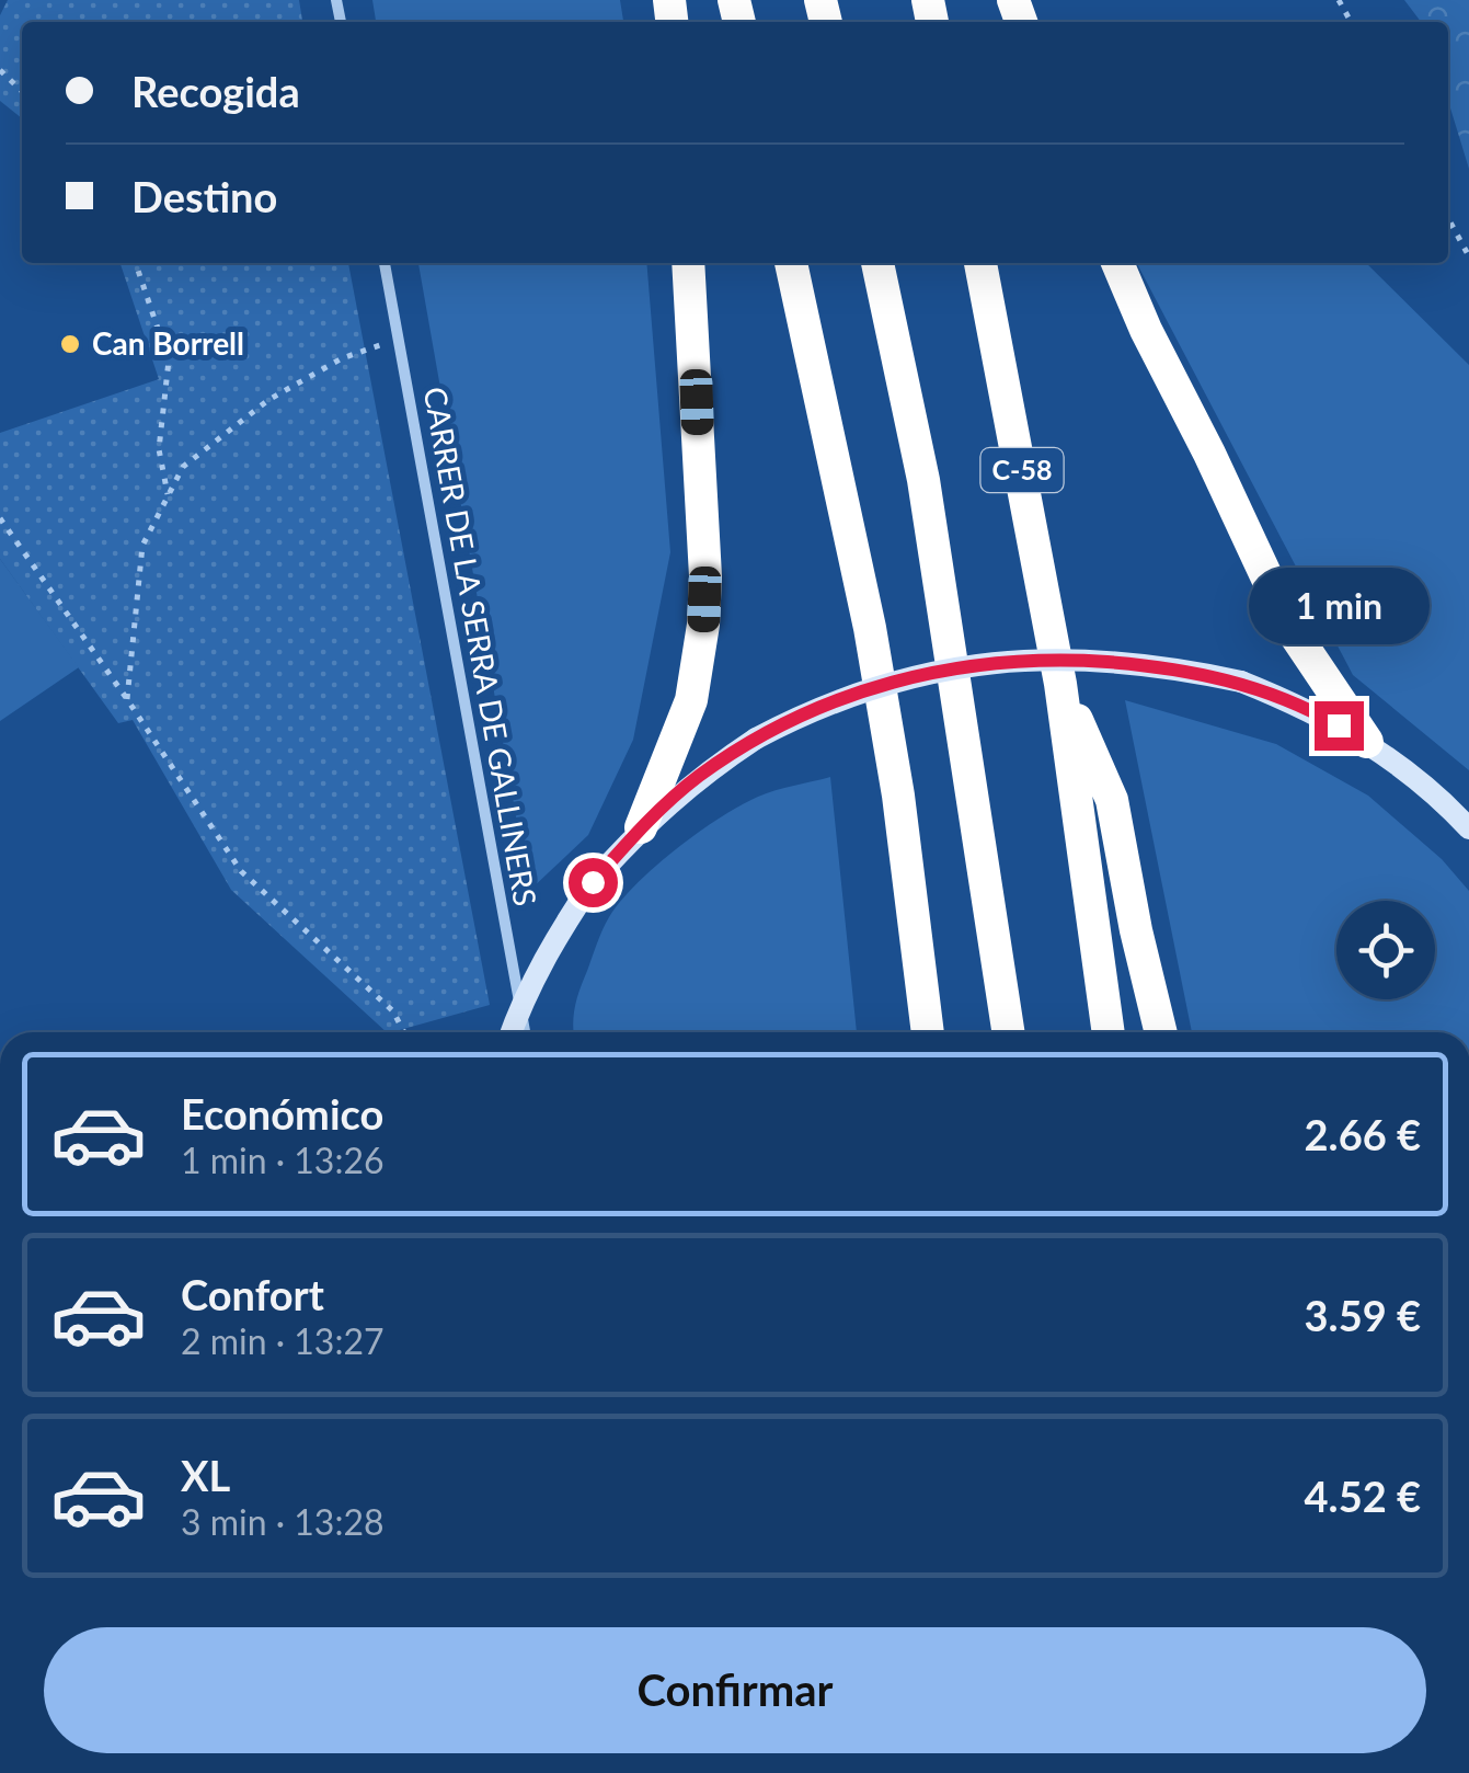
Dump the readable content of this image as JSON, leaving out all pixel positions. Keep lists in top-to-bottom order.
{
  "streets": {
    "highway": ["C-58"],
    "street": ["CARRER DE LA SERRA DE GALLINERS"]
  },
  "places": ["Can Borrell"],
  "page": {
    "banner": ["Recogida", "Destino"],
    "bubble": "1 min",
    "list": [
      {
        "name": "Económico",
        "note": "1 min · 13:26",
        "value": "2.66 €"
      },
      {
        "name": "Confort",
        "note": "2 min · 13:27",
        "value": "3.59 €"
      },
      {
        "name": "XL",
        "note": "3 min · 13:28",
        "value": "4.52 €"
      }
    ],
    "buttons": "Confirmar"
  }
}
